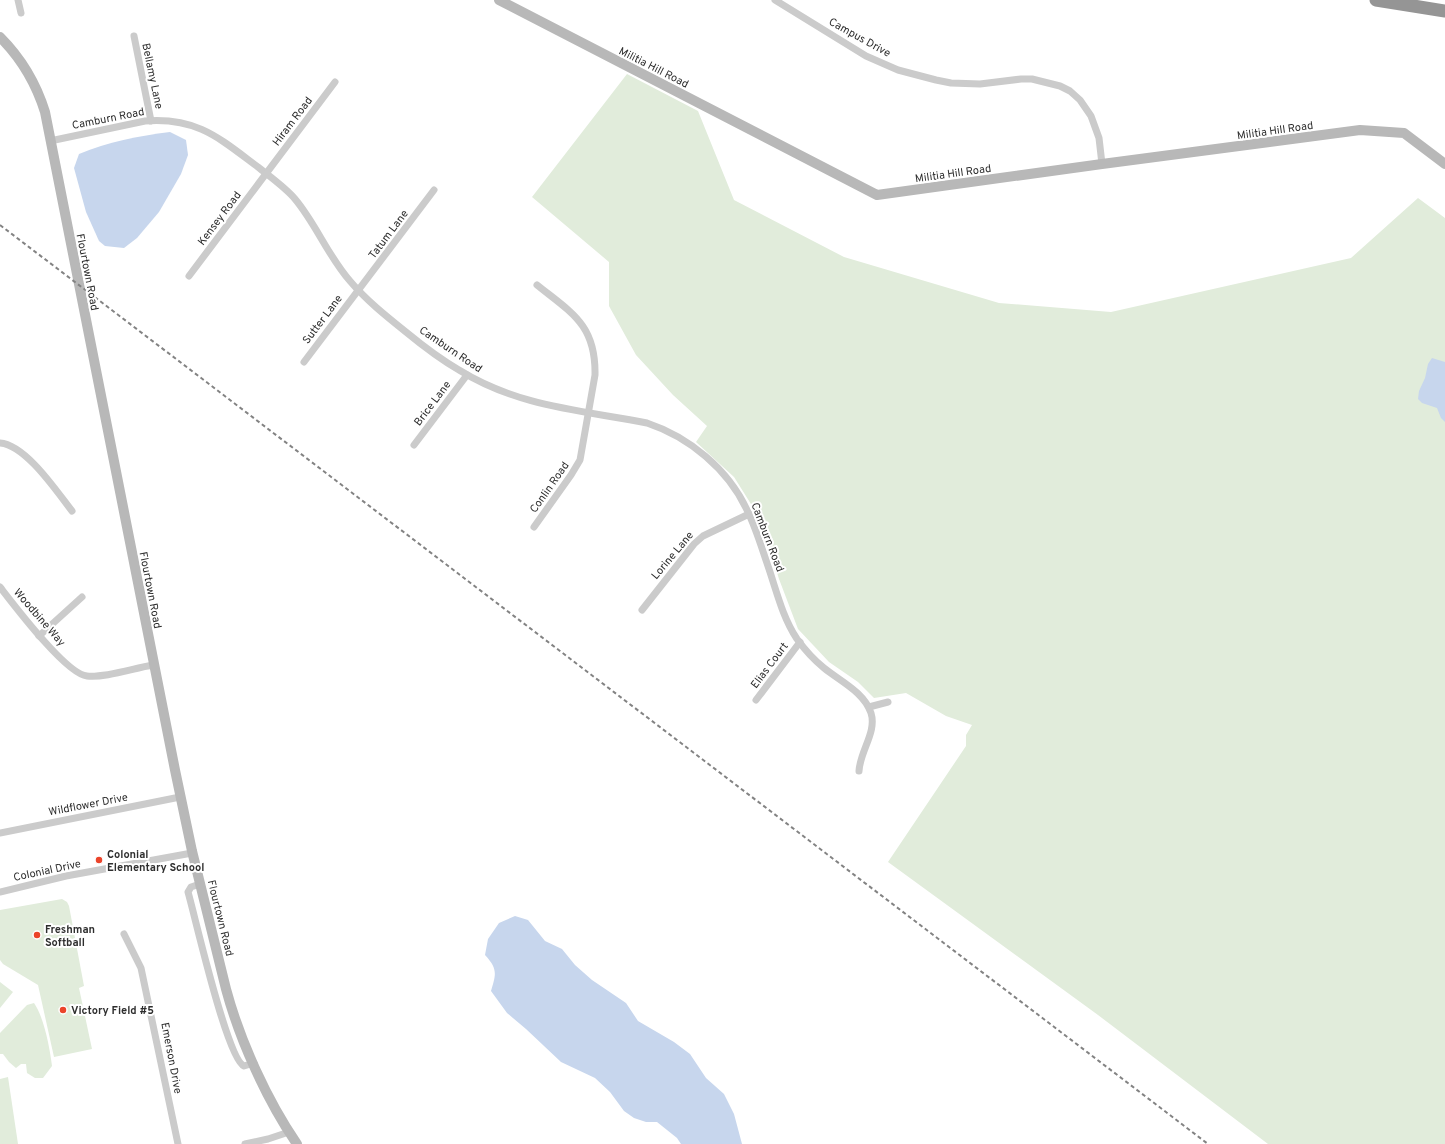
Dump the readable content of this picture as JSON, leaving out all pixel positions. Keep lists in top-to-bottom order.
{
  "streets": {
    "main road": ["Militia Hill Road", "Flourtown Road"],
    "street": [
      "Campus Drive",
      "Bellamy Lane",
      "Camburn Road",
      "Hiram Road",
      "Kensey Road",
      "Tatum Lane",
      "Sutter Lane",
      "Brice Lane",
      "Conlin Road",
      "Lorine Lane",
      "Woodbine Way",
      "Elias Court",
      "Wildflower Drive",
      "Colonial Drive",
      "Emerson Drive"
    ]
  },
  "crossings": [
    ["Campus Drive", "Militia Hill Road"],
    ["Bellamy Lane", "Camburn Road"],
    ["Camburn Road", "Hiram Road"],
    ["Camburn Road", "Kensey Road"],
    ["Camburn Road", "Tatum Lane"],
    ["Camburn Road", "Flourtown Road"],
    ["Camburn Road", "Sutter Lane"],
    ["Camburn Road", "Brice Lane"],
    ["Camburn Road", "Conlin Road"],
    ["Camburn Road", "Lorine Lane"],
    ["Camburn Road", "Elias Court"],
    ["Hiram Road", "Kensey Road"],
    ["Tatum Lane", "Sutter Lane"],
    ["Flourtown Road", "Woodbine Way"],
    ["Flourtown Road", "Wildflower Drive"],
    ["Flourtown Road", "Colonial Drive"]
  ],
  "places": ["Colonial Elementary School", "Freshman Softball", "Victory Field #5"]
}
